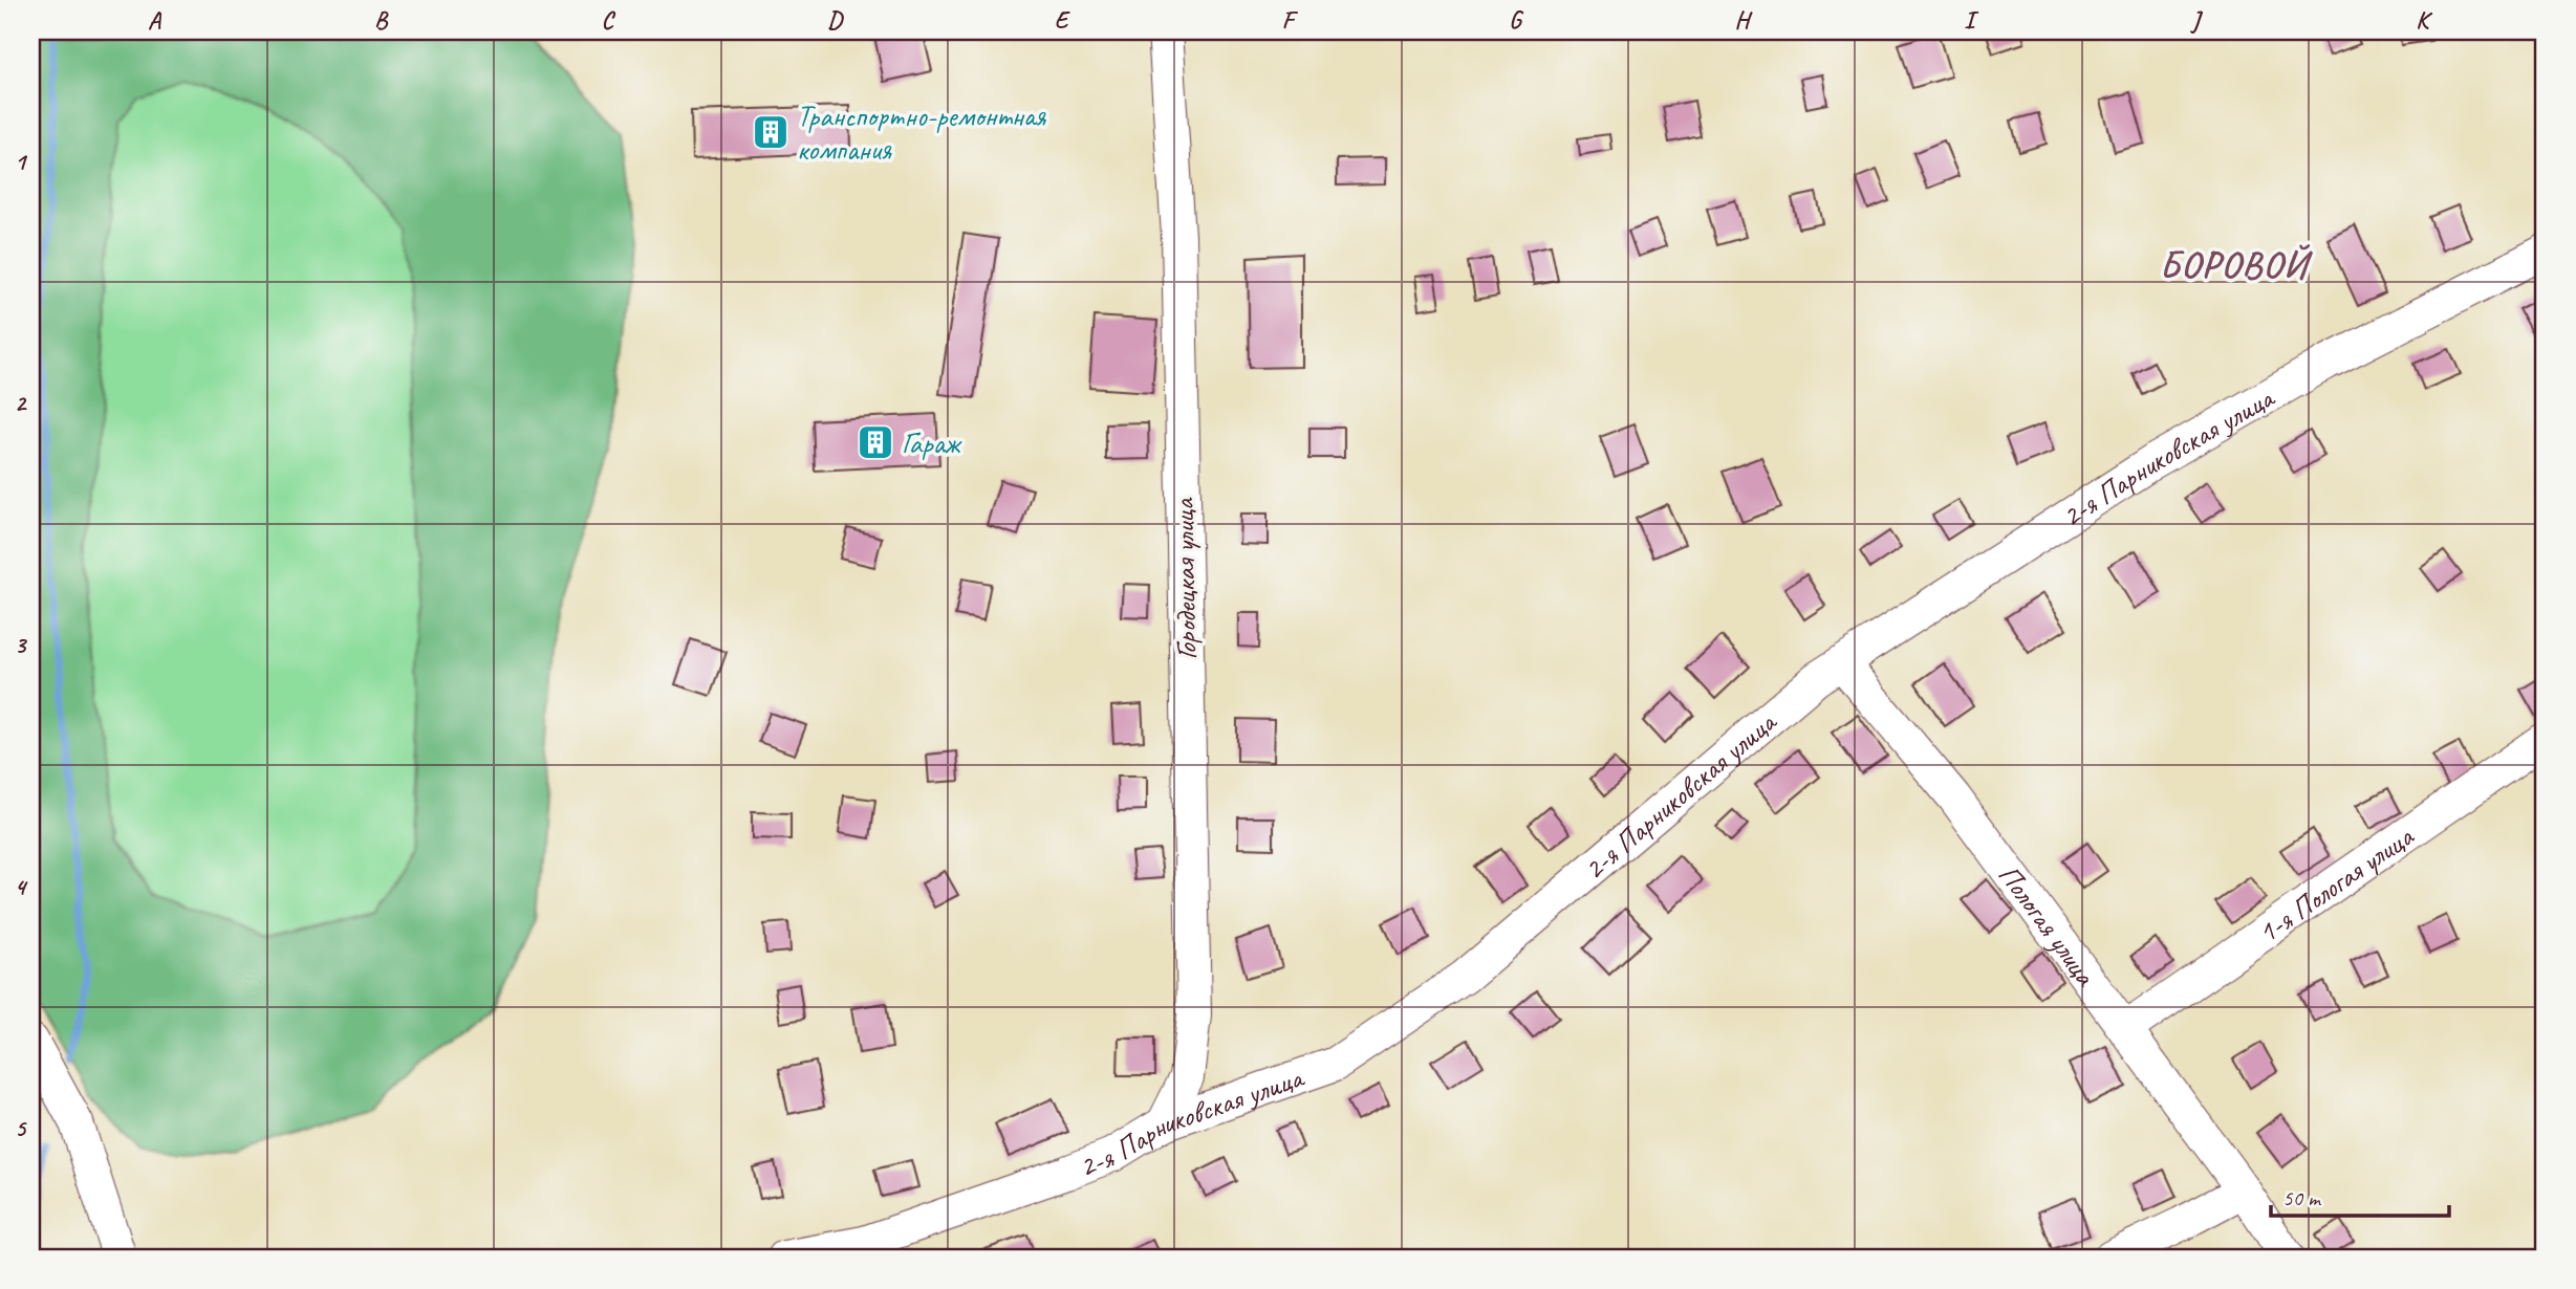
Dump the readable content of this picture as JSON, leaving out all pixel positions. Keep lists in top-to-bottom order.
{
  "streets": {
    "street": [
      "2-я Парниковская улица",
      "Городецкая улица",
      "1-я Пологая улица",
      "Пологая улица"
    ]
  },
  "crossings": [
    ["2-я Парниковская улица", "Городецкая улица"],
    ["2-я Парниковская улица", "Пологая улица"],
    ["1-я Пологая улица", "Пологая улица"]
  ],
  "districts": ["БОРОВОЙ"],
  "places": {
    "building": ["Транспортно-ремонтная компания", "Гараж"]
  },
  "scale_bar": "50 m",
  "grid": {
    "columns": [
      "A",
      "B",
      "C",
      "D",
      "E",
      "F",
      "G",
      "H",
      "I",
      "J",
      "K"
    ],
    "rows": [
      "1",
      "2",
      "3",
      "4",
      "5"
    ]
  }
}
